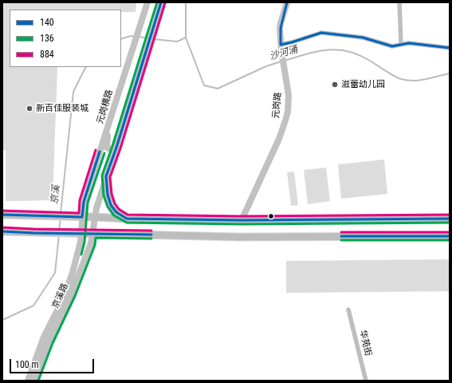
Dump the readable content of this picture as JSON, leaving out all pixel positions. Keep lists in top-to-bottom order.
{
  "streets": {
    "main road": ["元岗路", "元岗横路", "京溪路"],
    "street": ["华苑街"]
  },
  "crossings": [
    ["元岗横路", "京溪路"]
  ],
  "water": ["沙河涌", "京溪"],
  "places": ["滋蕾幼儿园", "新百佳服装城"],
  "lines": ["transit line 140", "transit line 136", "transit line 884"],
  "legend": ["140", "136", "884"],
  "scale_bar": "100 m"
}
